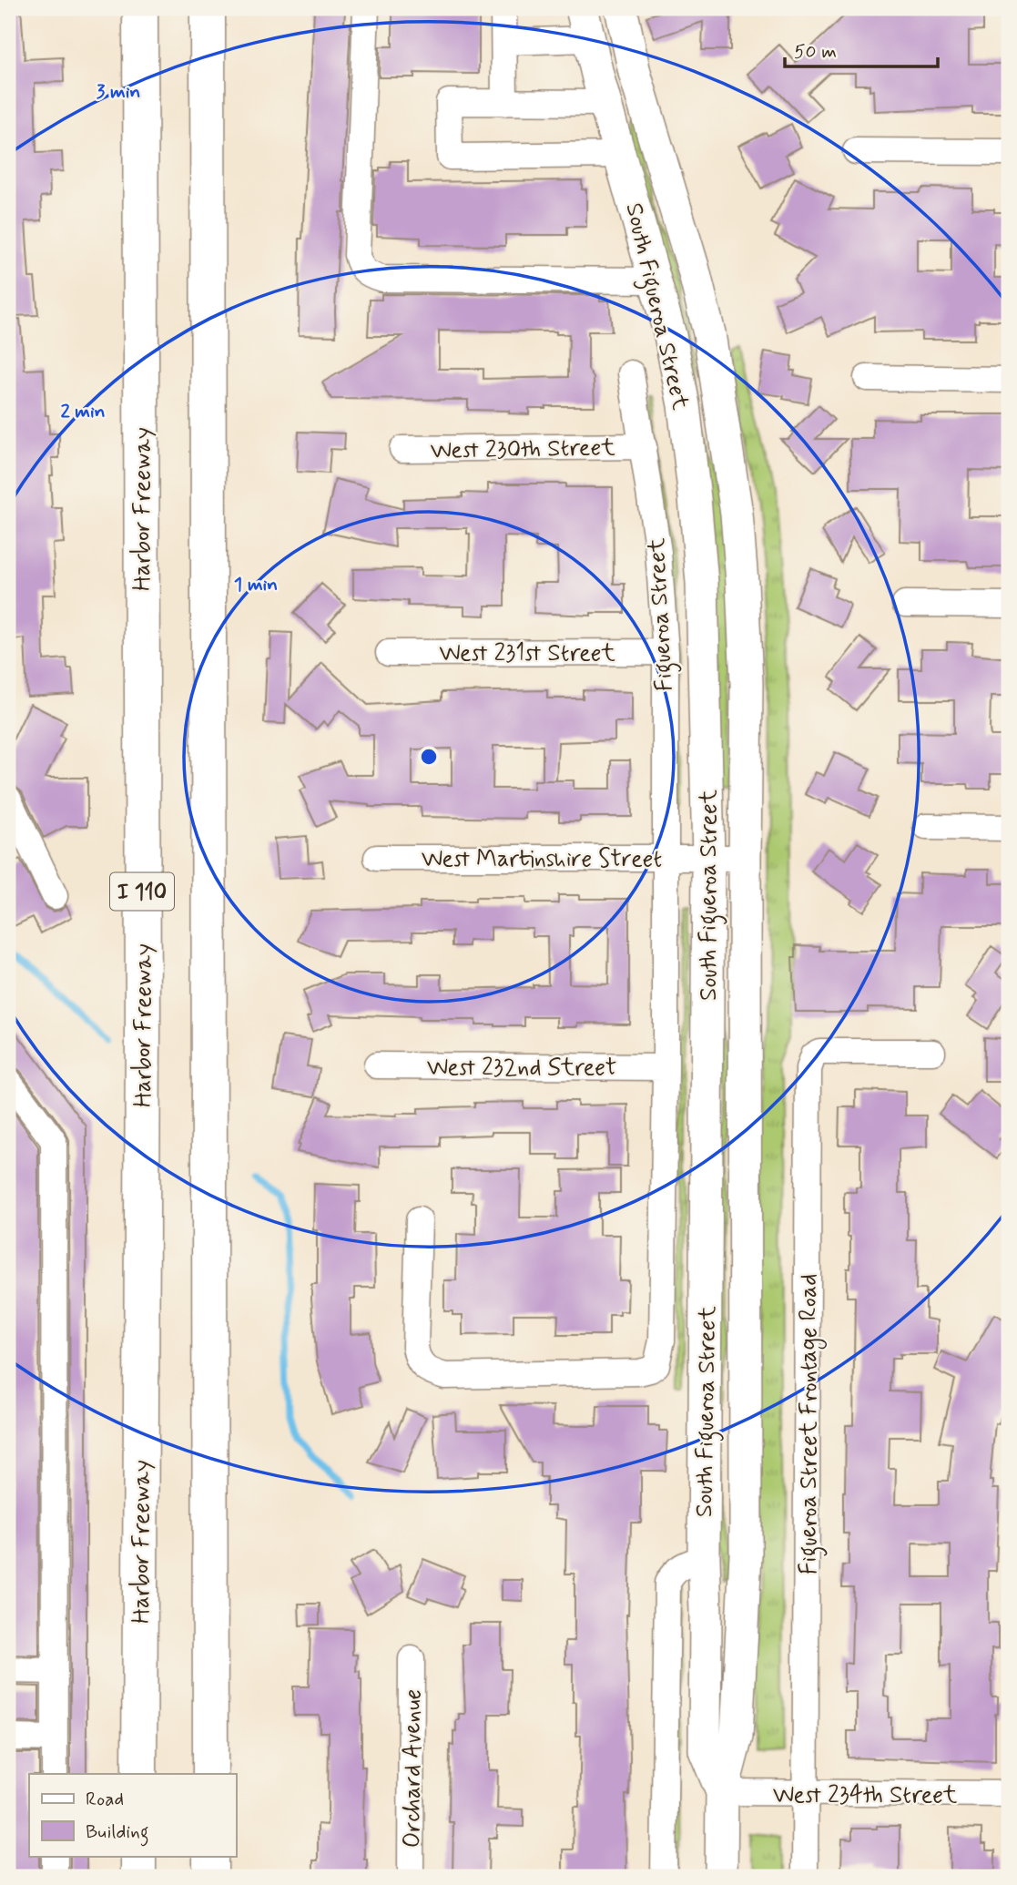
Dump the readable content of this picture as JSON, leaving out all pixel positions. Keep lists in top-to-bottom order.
{
  "streets": {
    "highway": ["Harbor Freeway", "I 110"],
    "main road": ["South Figueroa Street"],
    "street": [
      "West 230th Street",
      "Figueroa Street",
      "West 231st Street",
      "West Martinshire Street",
      "West 232nd Street",
      "Figueroa Street Frontage Road",
      "Orchard Avenue",
      "West 234th Street"
    ]
  },
  "crossings": [
    ["South Figueroa Street", "West Martinshire Street"],
    ["South Figueroa Street", "West 234th Street"],
    ["West 230th Street", "Figueroa Street"],
    ["Figueroa Street", "West 231st Street"],
    ["Figueroa Street", "West Martinshire Street"],
    ["Figueroa Street Frontage Road", "West 234th Street"]
  ],
  "legend": ["Road", "Building"],
  "scale_bar": "50 m",
  "rings": ["3 min", "2 min", "1 min"]
}
